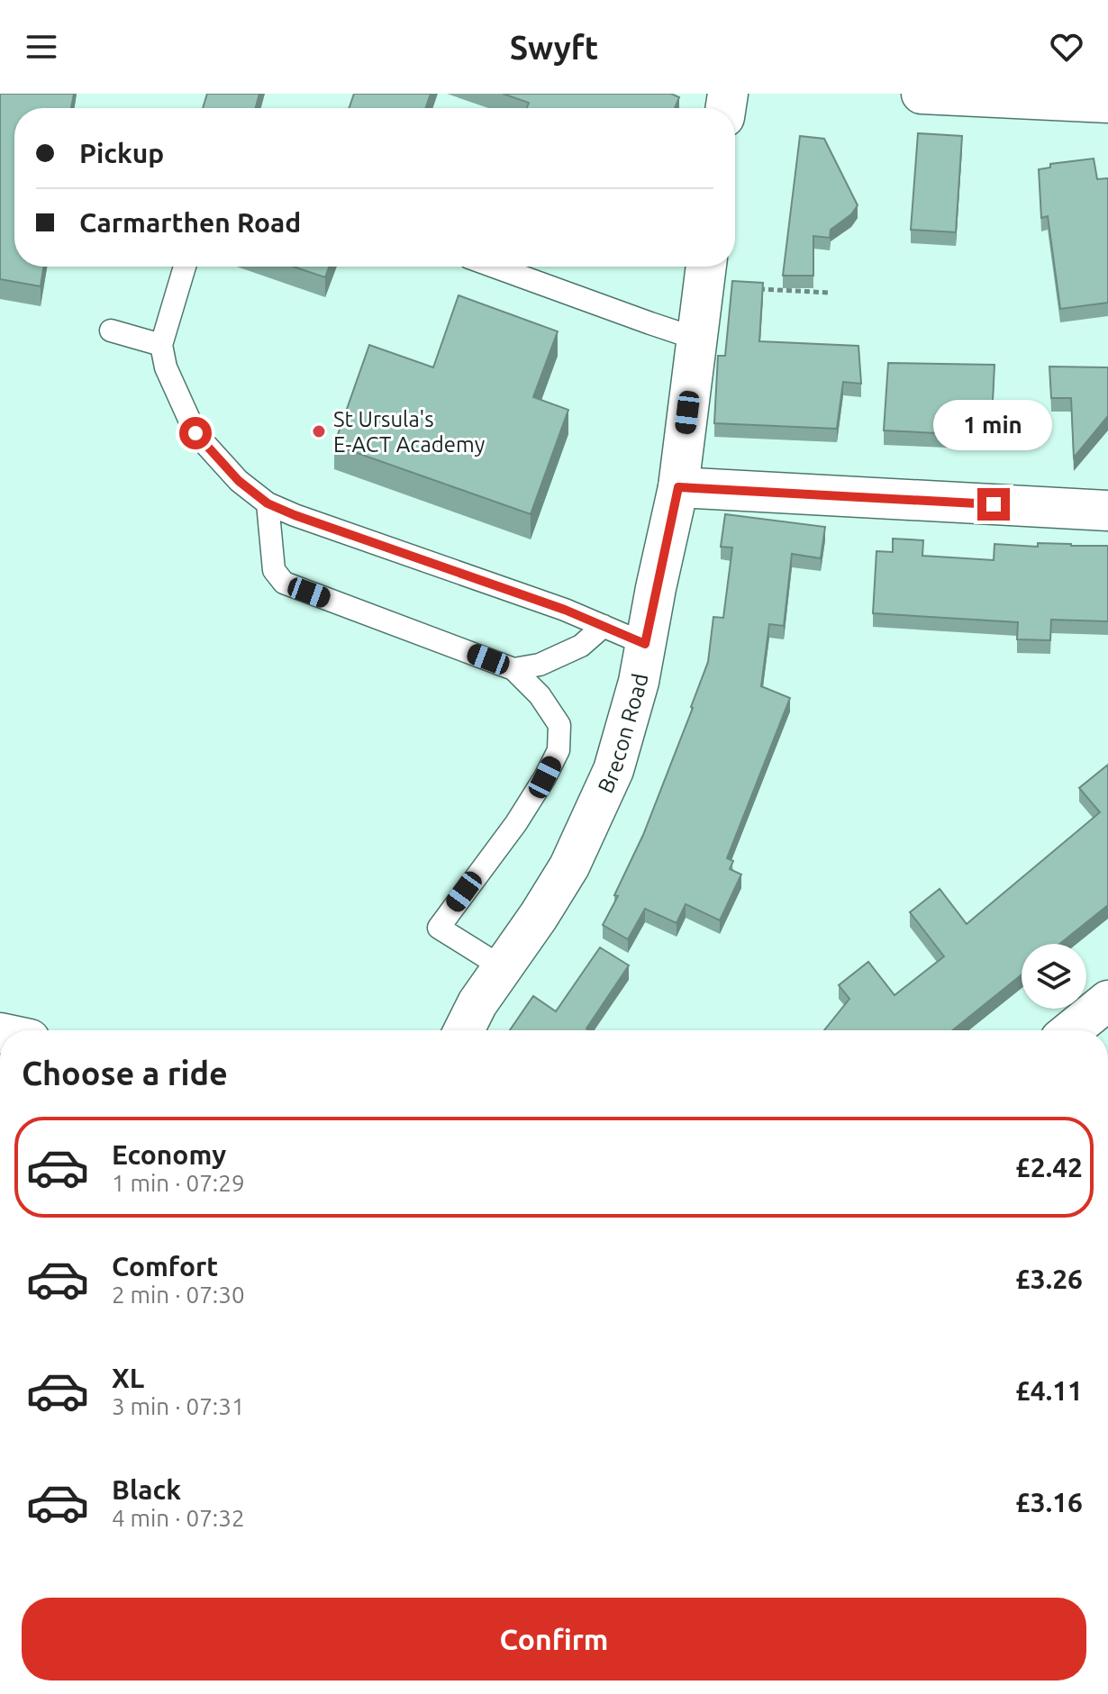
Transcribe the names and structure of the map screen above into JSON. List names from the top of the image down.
{
  "streets": {
    "street": ["Brecon Road"]
  },
  "places": ["St Ursula's E-ACT Academy"],
  "page": {
    "header": "Swyft",
    "banner": ["Pickup", "Carmarthen Road"],
    "bubble": "1 min",
    "heading": "Choose a ride",
    "list": [
      {
        "name": "Economy",
        "note": "1 min · 07:29",
        "value": "£2.42"
      },
      {
        "name": "Comfort",
        "note": "2 min · 07:30",
        "value": "£3.26"
      },
      {
        "name": "XL",
        "note": "3 min · 07:31",
        "value": "£4.11"
      },
      {
        "name": "Black",
        "note": "4 min · 07:32",
        "value": "£3.16"
      }
    ],
    "buttons": "Confirm"
  }
}
